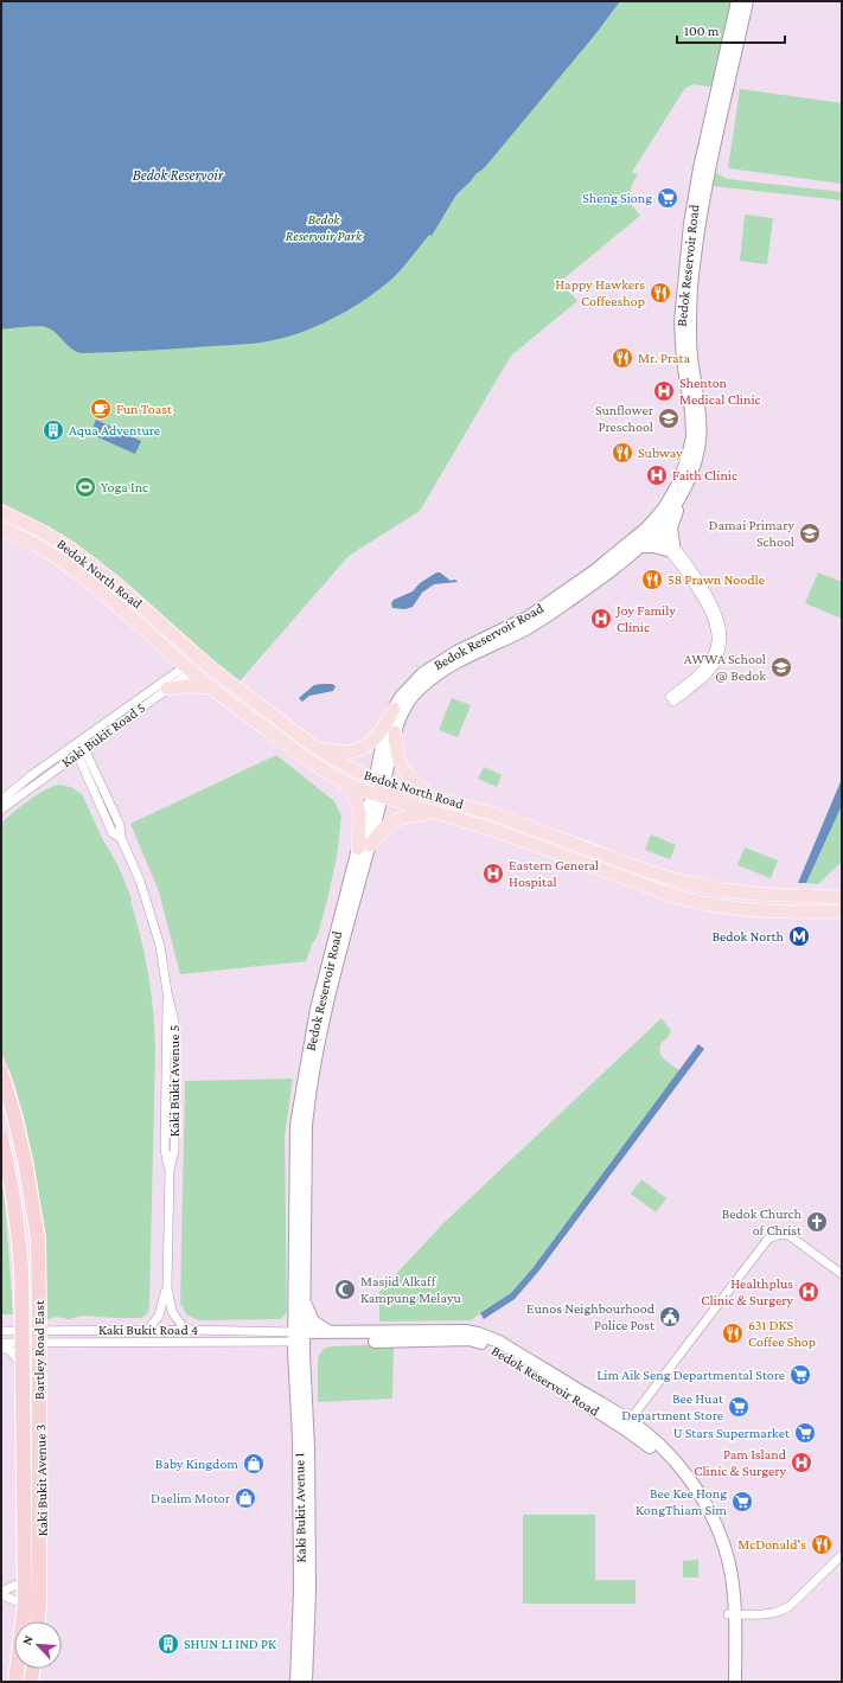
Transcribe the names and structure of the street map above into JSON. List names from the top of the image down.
{
  "streets": {
    "highway": ["Bartley Road East"],
    "main road": ["Bedok Reservoir Road", "Bedok North Road", "Kaki Bukit Avenue 1"],
    "street": [
      "Kaki Bukit Road 5",
      "Kaki Bukit Avenue 5",
      "Kaki Bukit Road 4",
      "Kaki Bukit Avenue 3"
    ]
  },
  "crossings": [
    ["Bedok Reservoir Road", "Bedok North Road"],
    ["Bedok Reservoir Road", "Kaki Bukit Road 4"],
    ["Bedok Reservoir Road", "Kaki Bukit Avenue 1"],
    ["Bedok North Road", "Kaki Bukit Road 5"],
    ["Kaki Bukit Road 5", "Kaki Bukit Avenue 5"],
    ["Kaki Bukit Road 4", "Kaki Bukit Avenue 3"],
    ["Kaki Bukit Road 4", "Kaki Bukit Avenue 1"]
  ],
  "water": ["Bedok Reservoir"],
  "parks": ["Bedok Reservoir Park"],
  "places": {
    "supermarket": [
      "Sheng Siong",
      "Lim Aik Seng Departmental Store",
      "Bee Huat Department Store",
      "U Stars Supermarket",
      "Bee Kee Hong KongThiam Sim"
    ],
    "restaurant": [
      "Happy Hawkers Coffeeshop",
      "Mr. Prata",
      "Subway",
      "58 Prawn Noodle",
      "631 DKS Coffee Shop",
      "McDonald's"
    ],
    "hospital": [
      "Shenton Medical Clinic",
      "Faith Clinic",
      "Joy Family Clinic",
      "Eastern General Hospital",
      "Healthplus Clinic & Surgery",
      "Pam Island Clinic & Surgery"
    ],
    "cafe": ["Fun Toast"],
    "school or university": ["Sunflower Preschool", "Damai Primary School", "AWWA School @ Bedok"],
    "building": ["Aqua Adventure", "SHUN LI IND PK"],
    "sports": ["Yoga Inc"],
    "metro station": ["Bedok North"],
    "church": ["Bedok Church of Christ"],
    "mosque": ["Masjid Alkaff Kampung Melayu"],
    "public building": ["Eunos Neighbourhood Police Post"],
    "shop": ["Baby Kingdom", "Daelim Motor"]
  },
  "scale_bar": "100 m",
  "north": "top left"
}
